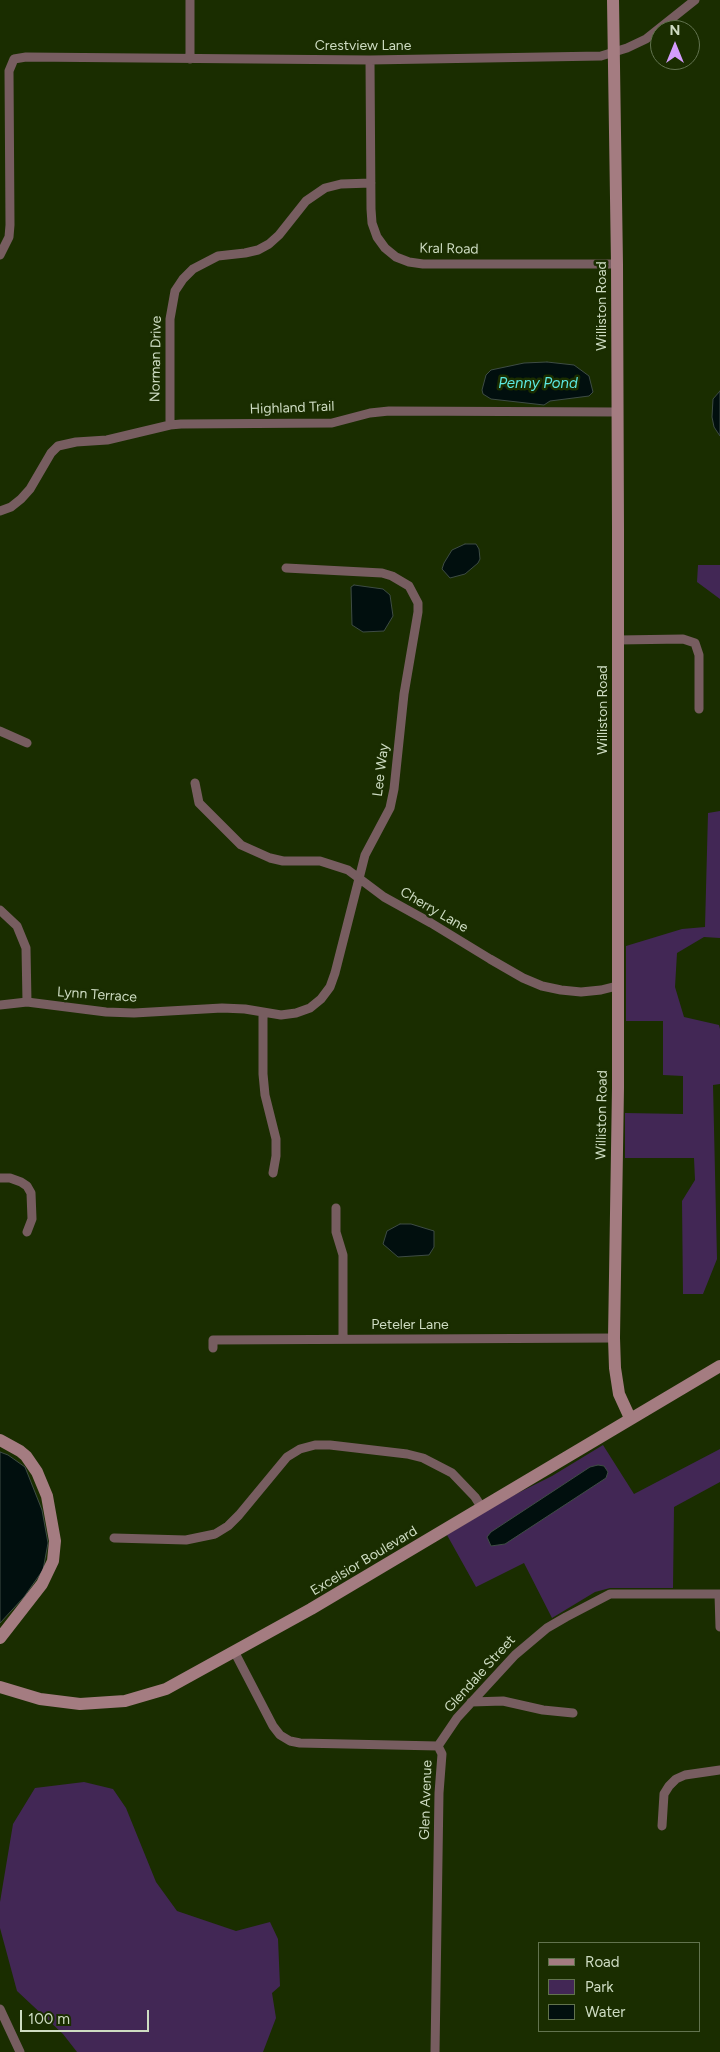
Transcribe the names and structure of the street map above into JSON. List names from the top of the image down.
{
  "streets": {
    "main road": ["Williston Road", "Excelsior Boulevard"],
    "street": [
      "Crestview Lane",
      "Kral Road",
      "Norman Drive",
      "Highland Trail",
      "Lee Way",
      "Cherry Lane",
      "Lynn Terrace",
      "Peteler Lane",
      "Glendale Street",
      "Glen Avenue"
    ]
  },
  "crossings": [
    ["Crestview Lane", "Kral Road"],
    ["Crestview Lane", "Williston Road"],
    ["Kral Road", "Williston Road"],
    ["Kral Road", "Norman Drive"],
    ["Williston Road", "Highland Trail"],
    ["Williston Road", "Cherry Lane"],
    ["Williston Road", "Peteler Lane"],
    ["Williston Road", "Excelsior Boulevard"],
    ["Norman Drive", "Highland Trail"],
    ["Lee Way", "Cherry Lane"],
    ["Lee Way", "Lynn Terrace"],
    ["Excelsior Boulevard", "Glen Avenue"],
    ["Glendale Street", "Glen Avenue"]
  ],
  "water": ["Penny Pond"],
  "legend": ["Road", "Park", "Water"],
  "scale_bar": "100 m",
  "north": "top"
}
